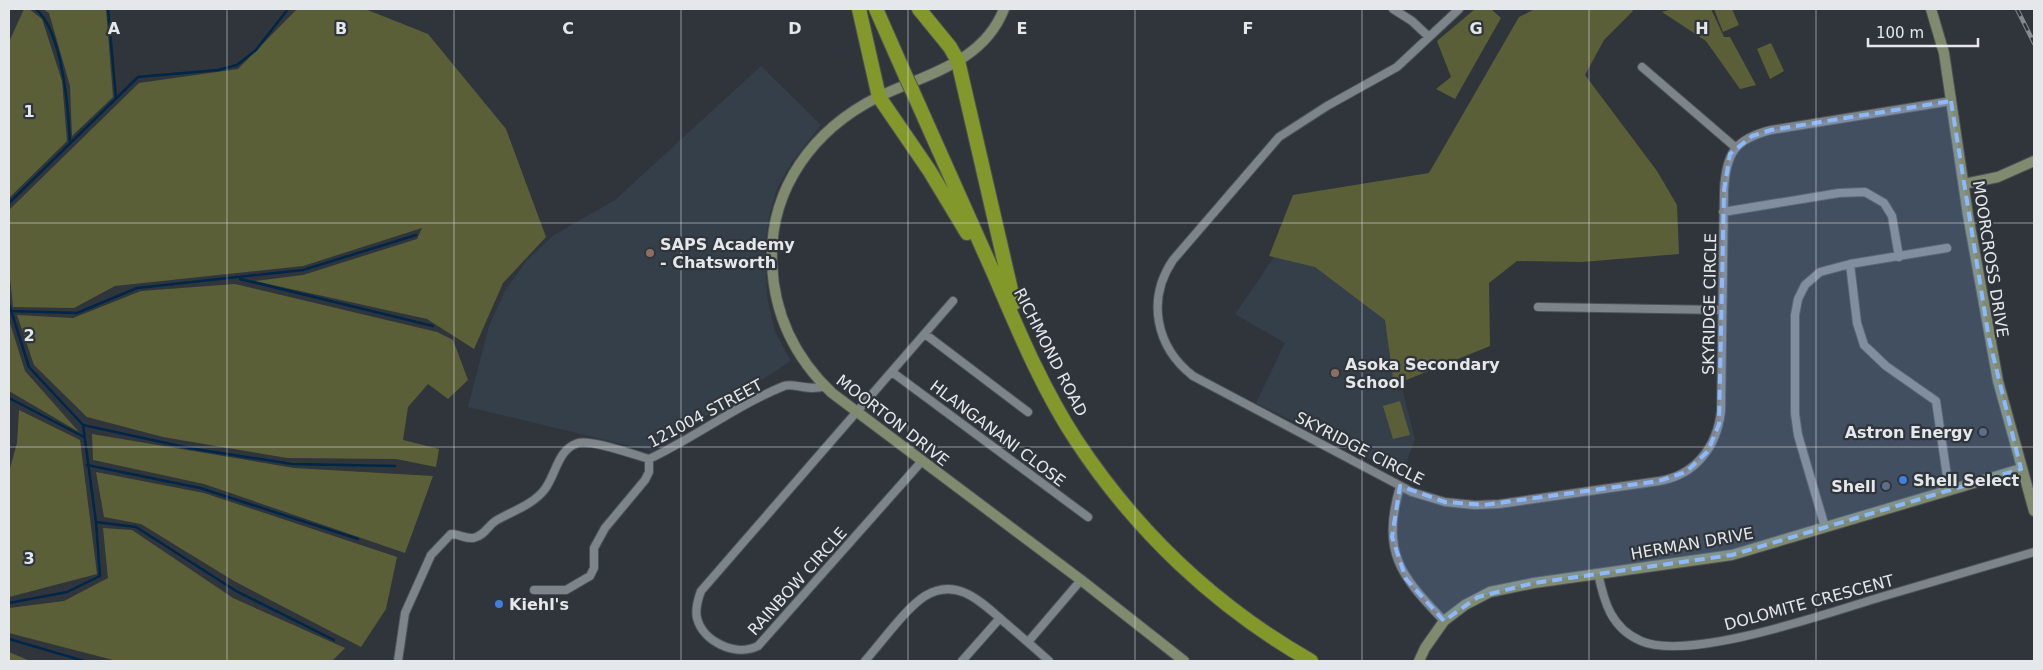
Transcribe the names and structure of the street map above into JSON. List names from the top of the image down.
{
  "streets": {
    "highway": ["RICHMOND ROAD"],
    "street": [
      "MOORCROSS DRIVE",
      "SKYRIDGE CIRCLE",
      "121004 STREET",
      "MOORTON DRIVE",
      "HLANGANANI CLOSE",
      "HERMAN DRIVE",
      "RAINBOW CIRCLE",
      "DOLOMITE CRESCENT"
    ]
  },
  "crossings": [
    ["MOORCROSS DRIVE", "HERMAN DRIVE"],
    ["121004 STREET", "MOORTON DRIVE"],
    ["MOORTON DRIVE", "RAINBOW CIRCLE"],
    ["HLANGANANI CLOSE", "RAINBOW CIRCLE"],
    ["HERMAN DRIVE", "DOLOMITE CRESCENT"]
  ],
  "places": [
    "SAPS Academy - Chatsworth",
    "Asoka Secondary School",
    "Astron Energy",
    "Shell Select",
    "Shell",
    "Kiehl's"
  ],
  "scale_bar": "100 m",
  "grid": {
    "columns": [
      "A",
      "B",
      "C",
      "D",
      "E",
      "F",
      "G",
      "H"
    ],
    "rows": ["1", "2", "3"]
  }
}
